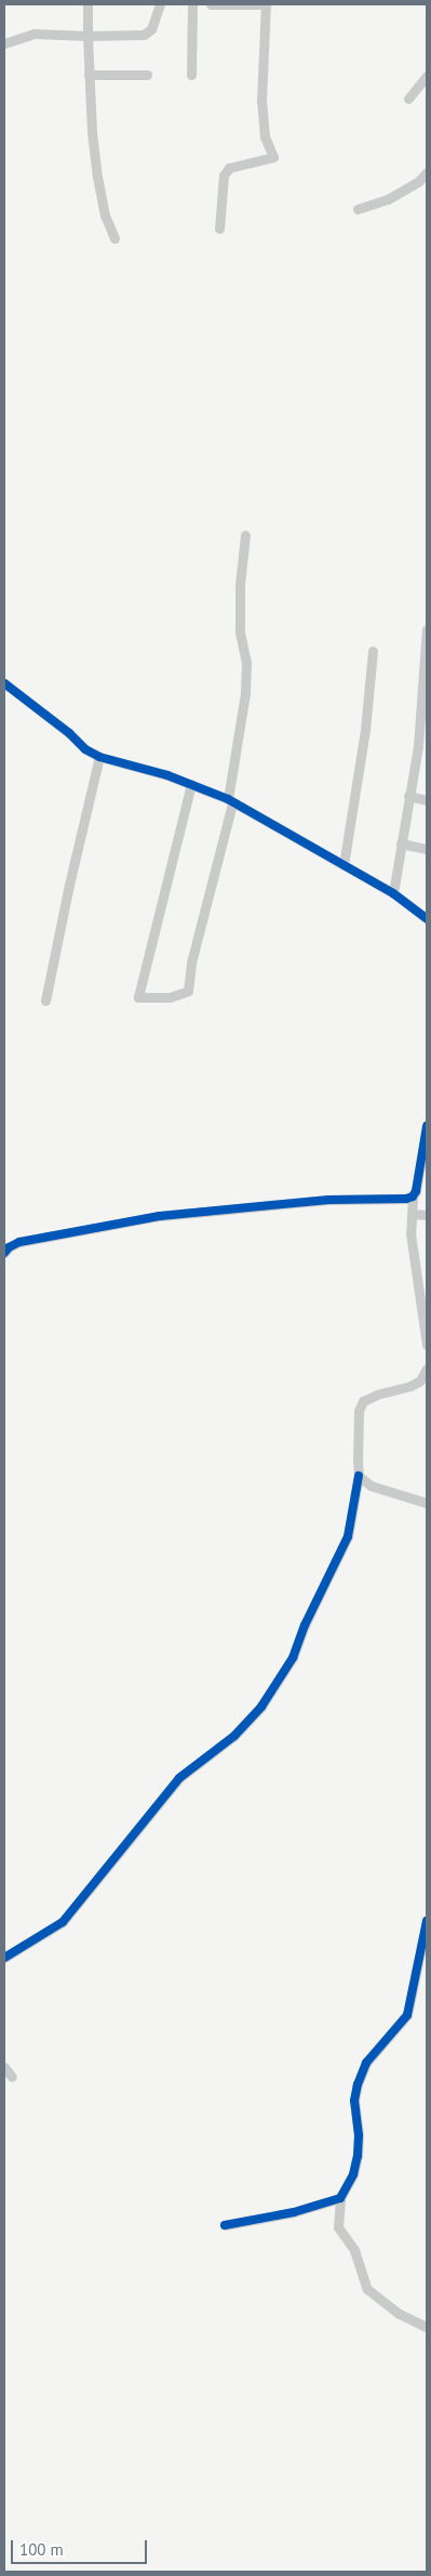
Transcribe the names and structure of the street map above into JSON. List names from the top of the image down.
{
  "scale_bar": "100 m"
}
